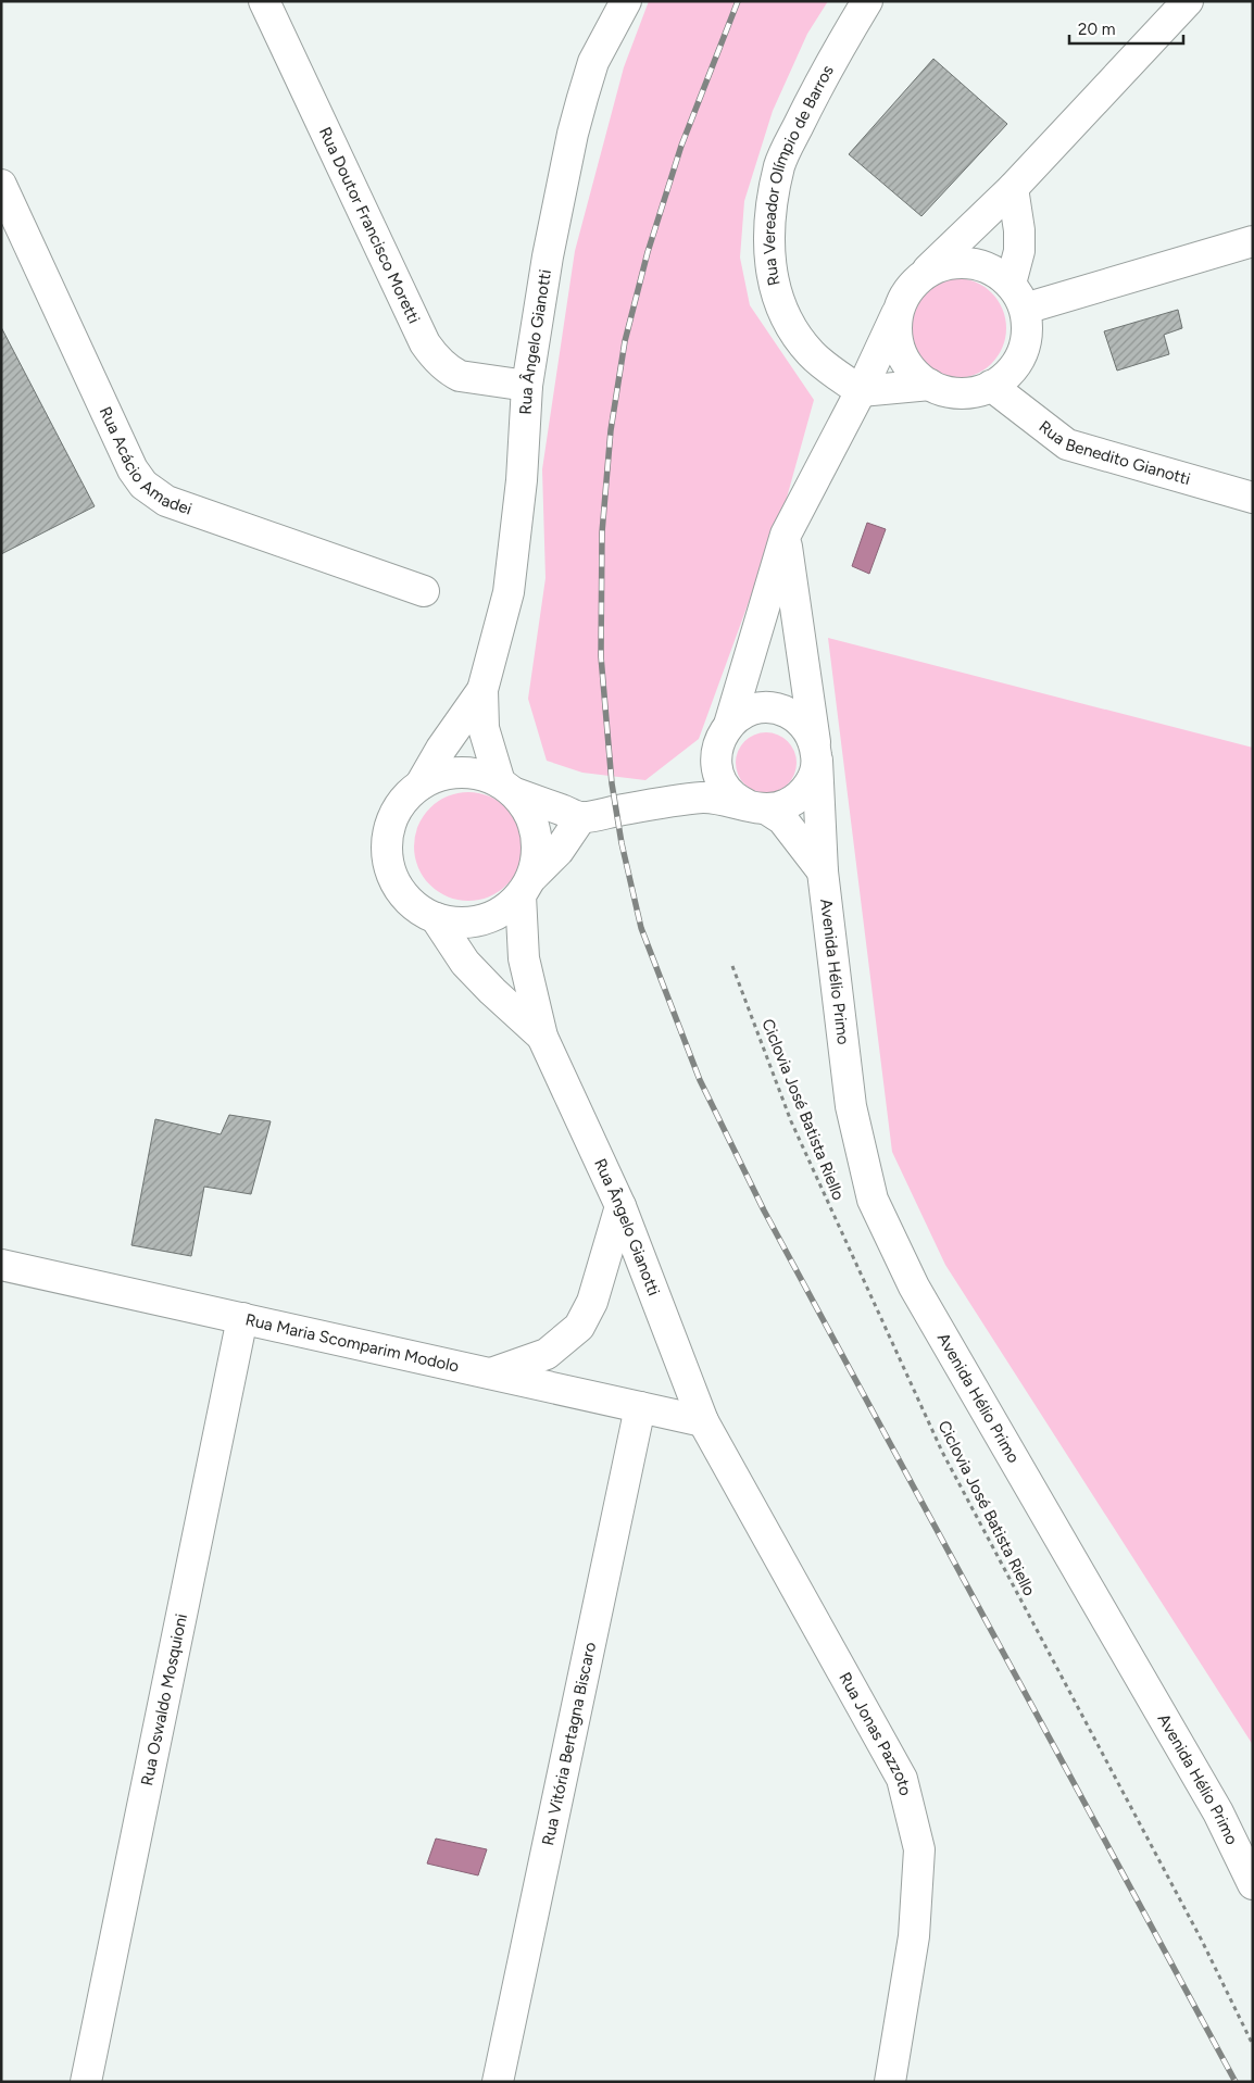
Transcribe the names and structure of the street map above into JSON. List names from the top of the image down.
{
  "streets": {
    "street": [
      "Rua Vereador Olímpio de Barros",
      "Rua Doutor Francisco Moretti",
      "Rua Ângelo Gianotti",
      "Rua Benedito Gianotti",
      "Rua Acácio Amadei",
      "Avenida Hélio Primo",
      "Rua Maria Scomparim Modolo",
      "Rua Oswaldo Mosquioni",
      "Rua Jonas Pazzoto",
      "Rua Vitória Bertagna Biscaro"
    ],
    "path": ["Ciclovia José Batista Riello"]
  },
  "crossings": [
    ["Rua Doutor Francisco Moretti", "Rua Ângelo Gianotti"],
    ["Rua Ângelo Gianotti", "Rua Maria Scomparim Modolo"],
    ["Rua Ângelo Gianotti", "Rua Jonas Pazzoto"],
    ["Rua Maria Scomparim Modolo", "Rua Oswaldo Mosquioni"],
    ["Rua Maria Scomparim Modolo", "Rua Jonas Pazzoto"],
    ["Rua Maria Scomparim Modolo", "Rua Vitória Bertagna Biscaro"]
  ],
  "scale_bar": "20 m"
}
